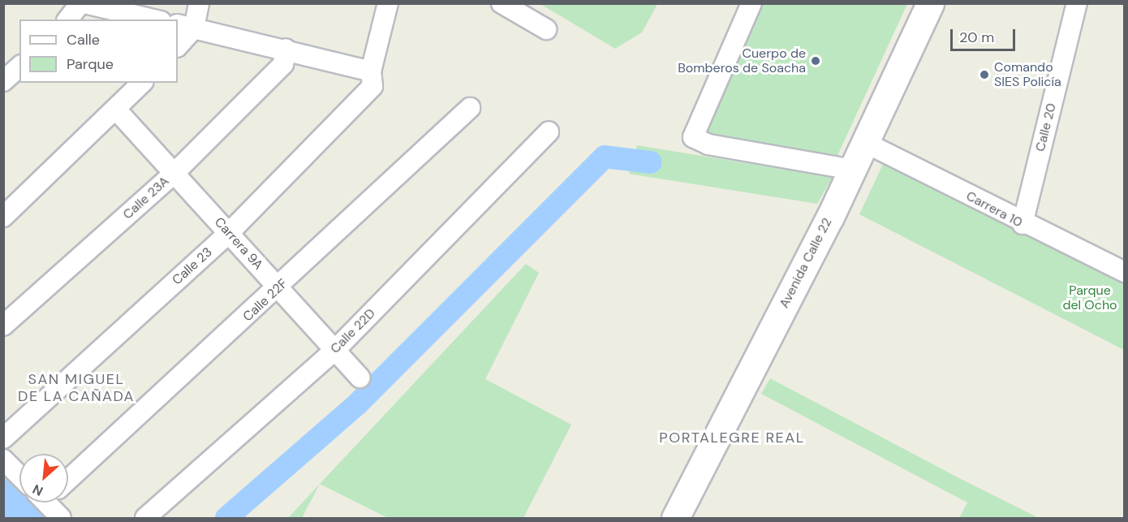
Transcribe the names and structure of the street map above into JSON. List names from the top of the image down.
{
  "streets": {
    "street": [
      "Calle 20",
      "Calle 23A",
      "Carrera 10",
      "Carrera 9A",
      "Avenida Calle 22",
      "Calle 23",
      "Calle 22F",
      "Calle 22D"
    ]
  },
  "crossings": [
    ["Calle 20", "Carrera 10"],
    ["Calle 23A", "Carrera 9A"],
    ["Carrera 10", "Avenida Calle 22"],
    ["Carrera 9A", "Calle 23"],
    ["Carrera 9A", "Calle 22F"],
    ["Carrera 9A", "Calle 22D"]
  ],
  "districts": ["SAN MIGUEL DE LA CAÑADA", "PORTALEGRE REAL"],
  "parks": ["Parque del Ocho"],
  "places": ["Cuerpo de Bomberos de Soacha", "Comando SIES Policía"],
  "legend": ["Calle", "Parque"],
  "scale_bar": "20 m",
  "north": "bottom left"
}
